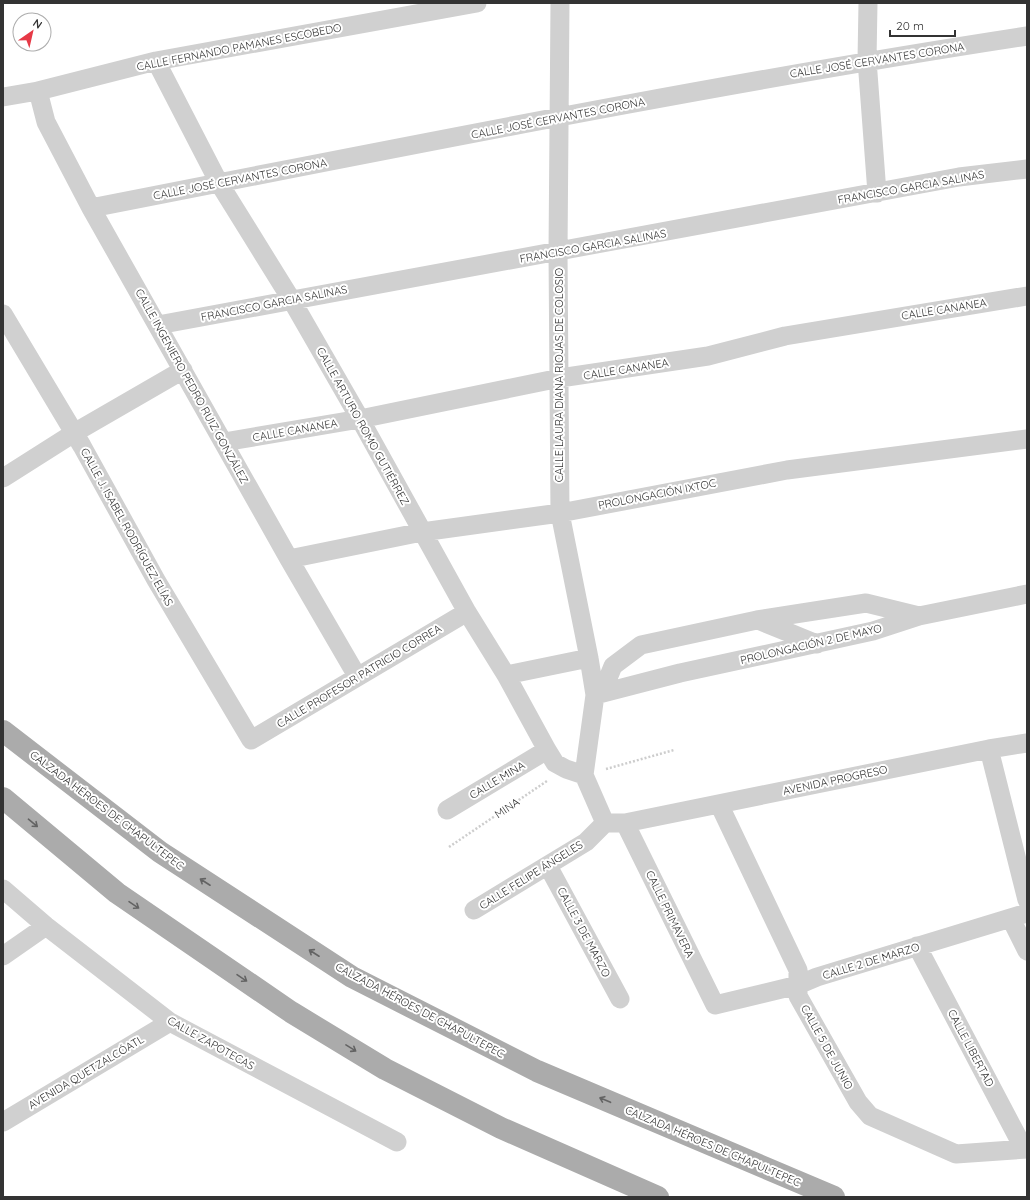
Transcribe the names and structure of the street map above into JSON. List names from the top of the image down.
{
  "streets": {
    "main road": ["CALZADA HÉROES DE CHAPULTEPEC"],
    "street": [
      "CALLE FERNANDO PAMANES ESCOBEDO",
      "CALLE JOSÉ CERVANTES CORONA",
      "FRANCISCO GARCIA SALINAS",
      "CALLE CANANEA",
      "CALLE LAURA DIANA RIOJAS DE COLOSIO",
      "CALLE INGENIERO PEDRO RUIZ GONZÁLEZ",
      "CALLE ARTURO ROMO GUTIÉRREZ",
      "PROLONGACIÓN IXTOC",
      "CALLE J. ISABEL RODRÍGUEZ ELÍAS",
      "PROLONGACIÓN 2 DE MAYO",
      "CALLE PROFESOR PATRICIO CORREA",
      "CALLE MINA",
      "AVENIDA PROGRESO",
      "CALLE FELIPE ÁNGELES",
      "CALLE PRIMAVERA",
      "CALLE 3 DE MARZO",
      "CALLE 2 DE MARZO",
      "CALLE ZAPOTECAS",
      "CALLE 5 DE JUNIO",
      "CALLE LIBERTAD",
      "AVENIDA QUETZALCÓATL"
    ],
    "path": ["MINA"]
  },
  "crossings": [
    ["CALLE FERNANDO PAMANES ESCOBEDO", "CALLE INGENIERO PEDRO RUIZ GONZÁLEZ"],
    ["CALLE FERNANDO PAMANES ESCOBEDO", "CALLE ARTURO ROMO GUTIÉRREZ"],
    ["CALLE JOSÉ CERVANTES CORONA", "CALLE LAURA DIANA RIOJAS DE COLOSIO"],
    ["CALLE JOSÉ CERVANTES CORONA", "CALLE INGENIERO PEDRO RUIZ GONZÁLEZ"],
    ["CALLE JOSÉ CERVANTES CORONA", "CALLE ARTURO ROMO GUTIÉRREZ"],
    ["FRANCISCO GARCIA SALINAS", "CALLE LAURA DIANA RIOJAS DE COLOSIO"],
    ["FRANCISCO GARCIA SALINAS", "CALLE INGENIERO PEDRO RUIZ GONZÁLEZ"],
    ["FRANCISCO GARCIA SALINAS", "CALLE ARTURO ROMO GUTIÉRREZ"],
    ["CALLE CANANEA", "CALLE LAURA DIANA RIOJAS DE COLOSIO"],
    ["CALLE CANANEA", "CALLE INGENIERO PEDRO RUIZ GONZÁLEZ"],
    ["CALLE CANANEA", "CALLE ARTURO ROMO GUTIÉRREZ"],
    ["CALLE LAURA DIANA RIOJAS DE COLOSIO", "PROLONGACIÓN IXTOC"],
    ["CALLE LAURA DIANA RIOJAS DE COLOSIO", "PROLONGACIÓN 2 DE MAYO"],
    ["CALLE INGENIERO PEDRO RUIZ GONZÁLEZ", "PROLONGACIÓN IXTOC"],
    ["CALLE INGENIERO PEDRO RUIZ GONZÁLEZ", "CALLE PROFESOR PATRICIO CORREA"],
    ["CALLE ARTURO ROMO GUTIÉRREZ", "PROLONGACIÓN IXTOC"],
    ["CALLE ARTURO ROMO GUTIÉRREZ", "CALLE PROFESOR PATRICIO CORREA"],
    ["CALLE ARTURO ROMO GUTIÉRREZ", "CALLE MINA"],
    ["CALLE ARTURO ROMO GUTIÉRREZ", "MINA"],
    ["CALLE J. ISABEL RODRÍGUEZ ELÍAS", "CALLE PROFESOR PATRICIO CORREA"],
    ["AVENIDA PROGRESO", "CALLE FELIPE ÁNGELES"],
    ["AVENIDA PROGRESO", "CALLE PRIMAVERA"],
    ["AVENIDA PROGRESO", "CALLE 5 DE JUNIO"],
    ["CALLE FELIPE ÁNGELES", "CALLE 3 DE MARZO"],
    ["CALLE PRIMAVERA", "CALLE 2 DE MARZO"],
    ["CALLE 2 DE MARZO", "CALLE 5 DE JUNIO"],
    ["CALLE 2 DE MARZO", "CALLE LIBERTAD"],
    ["CALLE ZAPOTECAS", "AVENIDA QUETZALCÓATL"],
    ["CALLE 5 DE JUNIO", "CALLE LIBERTAD"]
  ],
  "scale_bar": "20 m",
  "north": "top right"
}
